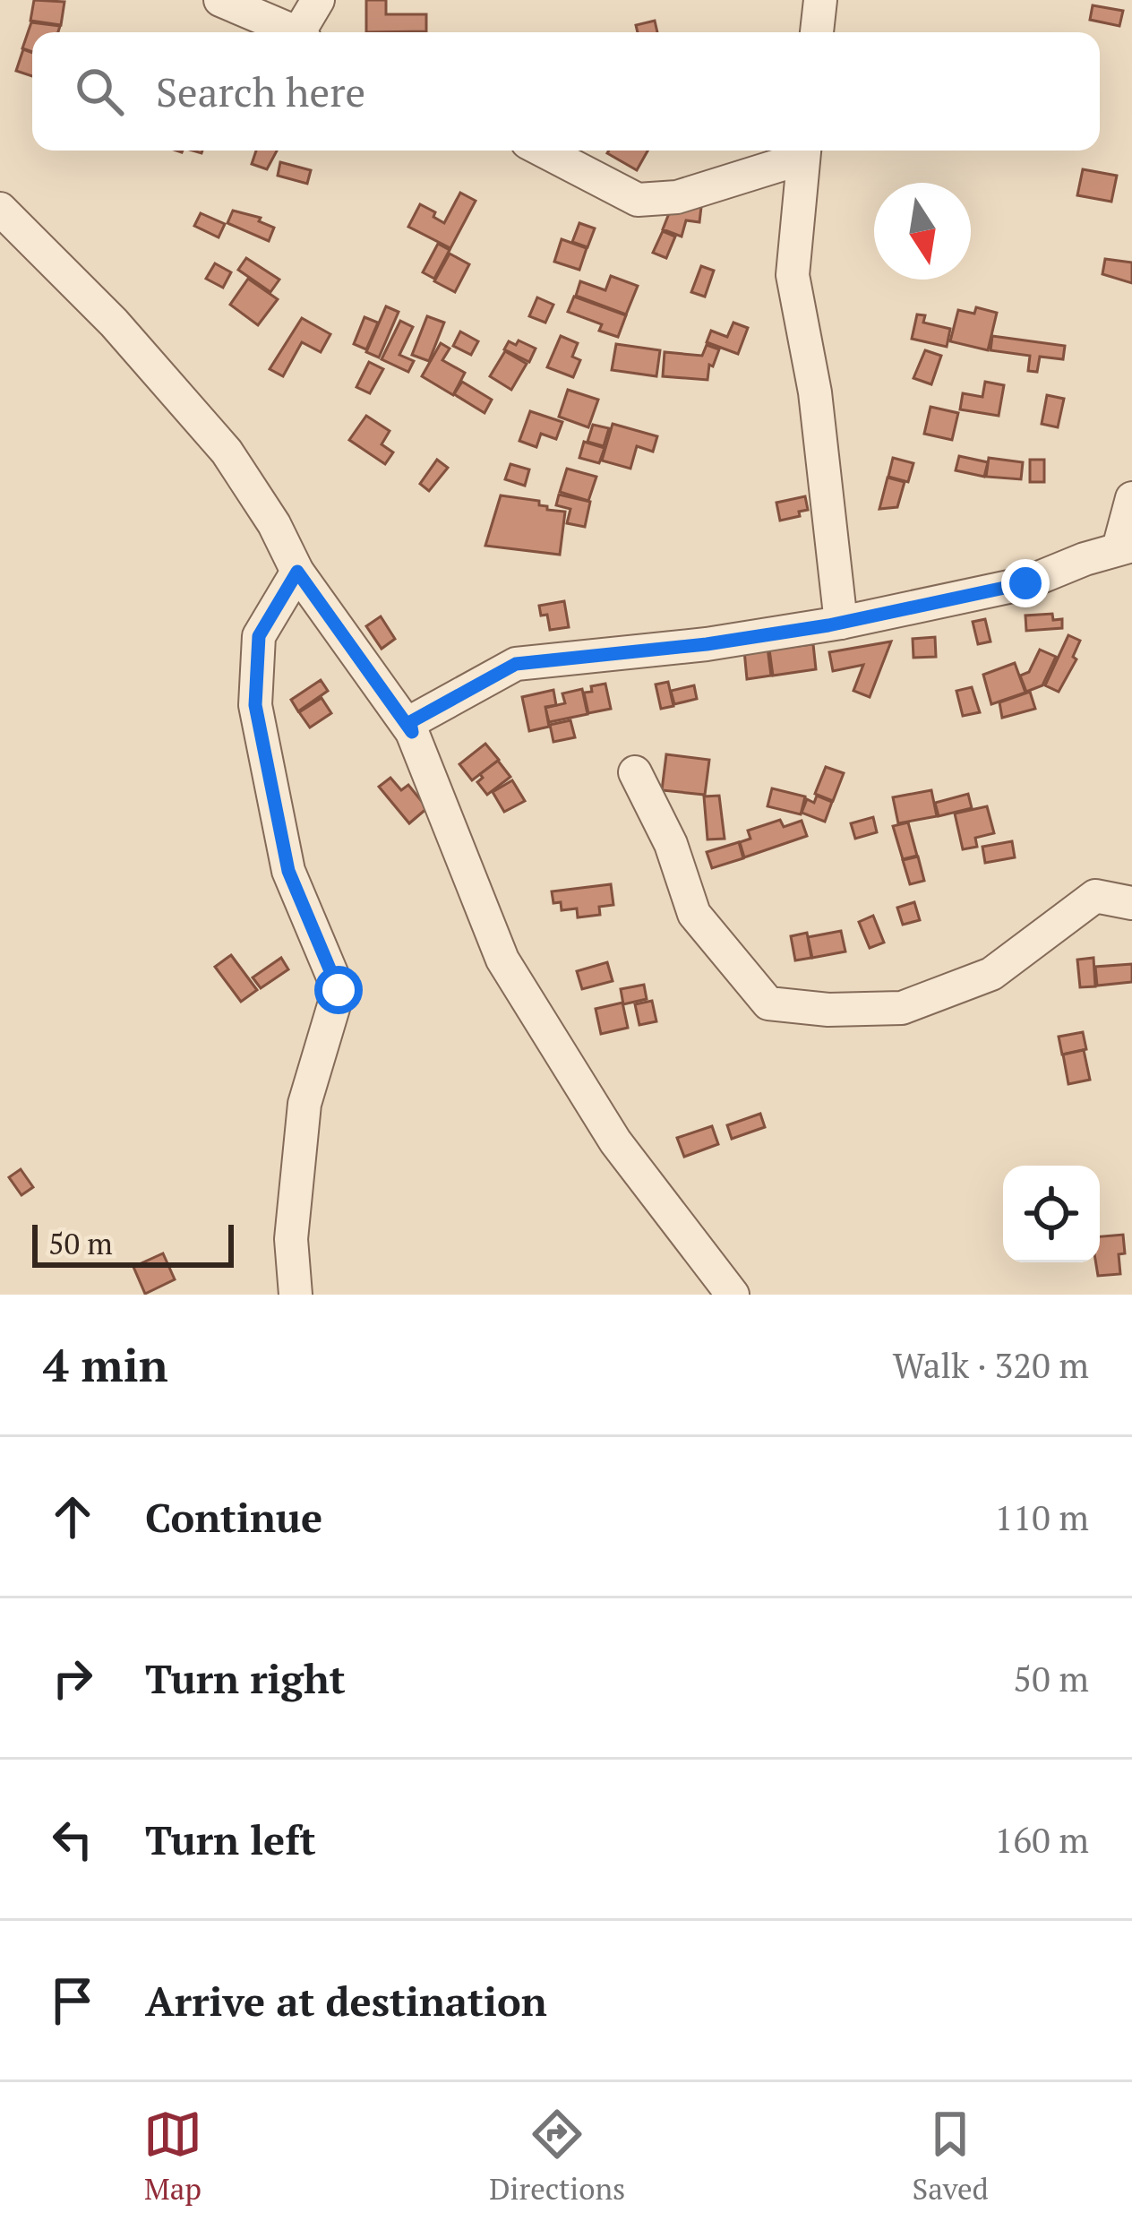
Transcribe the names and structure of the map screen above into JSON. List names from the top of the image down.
{
  "scale_bar": "50 m",
  "north": "bottom",
  "page": {
    "search": "Search here",
    "scale": "50 m",
    "heading": ["4 min", "Walk · 320 m"],
    "list": [
      ["Continue", "110 m"],
      ["Turn right", "50 m"],
      ["Turn left", "160 m"],
      "Arrive at destination"
    ],
    "nav": ["Map", "Directions", "Saved"]
  }
}
